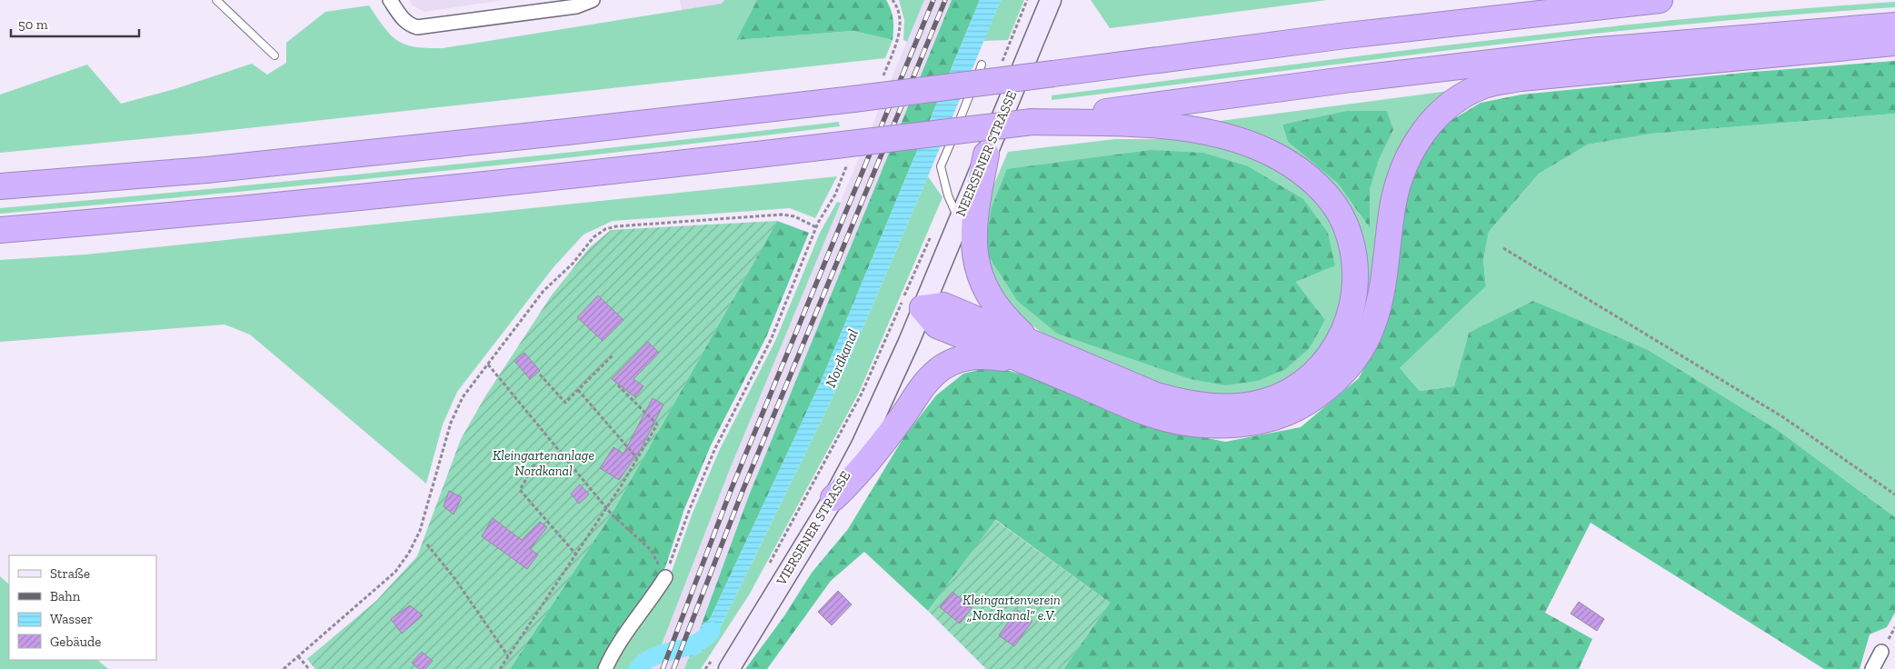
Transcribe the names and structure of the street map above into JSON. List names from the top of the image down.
{
  "streets": {
    "main road": ["NEERSENER STRASSE", "VIERSENER STRASSE"]
  },
  "crossings": [
    ["NEERSENER STRASSE", "VIERSENER STRASSE"]
  ],
  "water": ["Nordkanal"],
  "parks": ["Kleingartenanlage Nordkanal", "Kleingartenverein „Nordkanal“ e.V."],
  "legend": [
    "Straße",
    "Bahn",
    "Wasser",
    "Gebäude"
  ],
  "scale_bar": "50 m"
}
